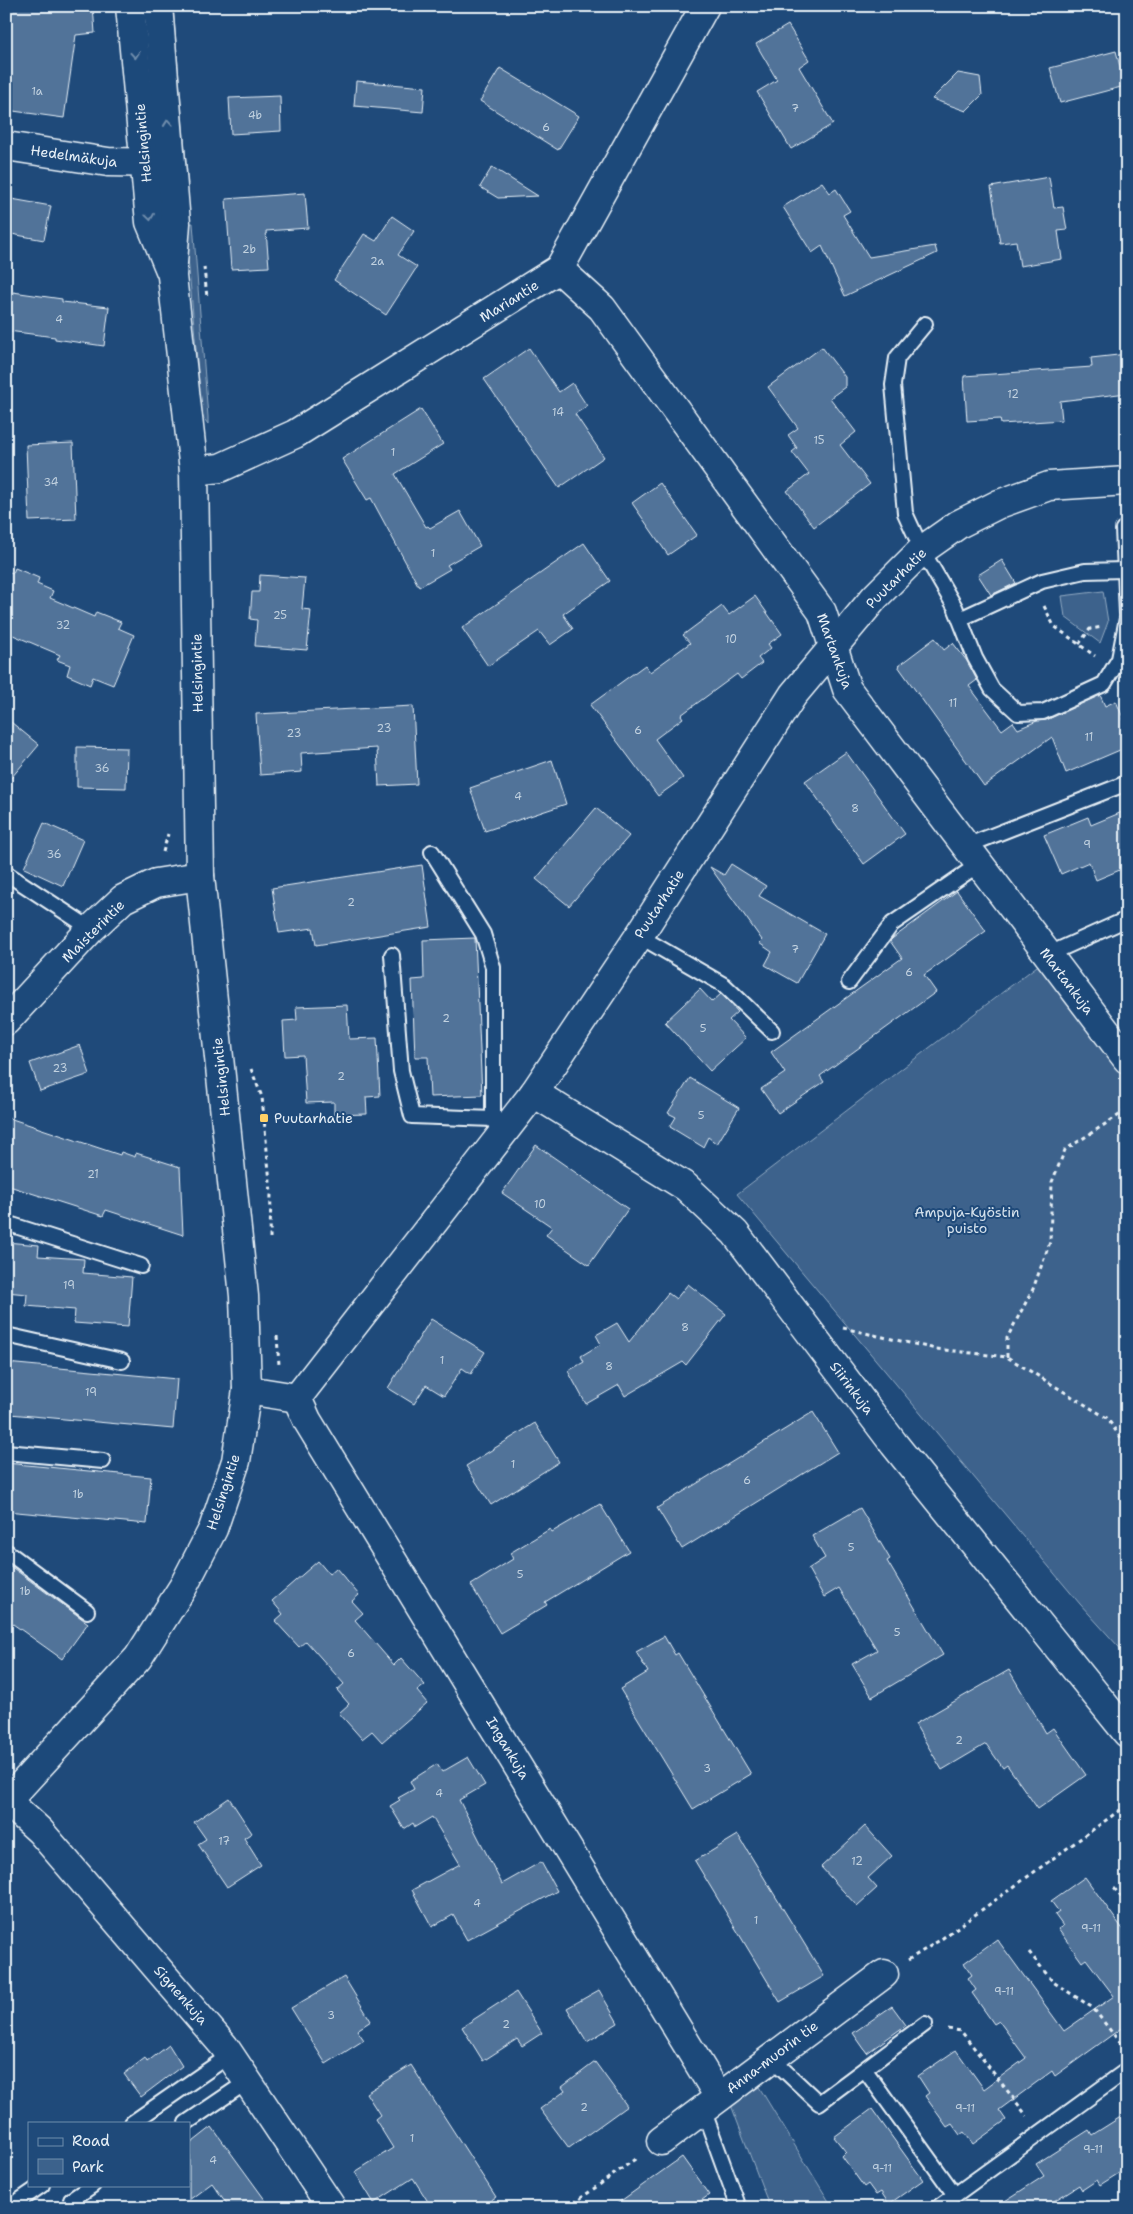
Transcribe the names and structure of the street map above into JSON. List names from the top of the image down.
{
  "streets": {
    "street": [
      "Helsingintie",
      "Hedelmäkuja",
      "Mariantie",
      "Puutarhatie",
      "Martankuja",
      "Maisterintie",
      "Siirinkuja",
      "Ingankuja",
      "Signenkuja",
      "Anna-muorin tie"
    ]
  },
  "crossings": [
    ["Helsingintie", "Hedelmäkuja"],
    ["Helsingintie", "Mariantie"],
    ["Helsingintie", "Maisterintie"],
    ["Helsingintie", "Signenkuja"],
    ["Mariantie", "Martankuja"],
    ["Puutarhatie", "Martankuja"],
    ["Puutarhatie", "Siirinkuja"],
    ["Puutarhatie", "Ingankuja"],
    ["Ingankuja", "Anna-muorin tie"]
  ],
  "parks": ["Ampuja-Kyöstin puisto"],
  "places": {
    "transit": ["Puutarhatie"]
  },
  "house_numbers": [
    "1a",
    "7",
    "4b",
    "6",
    "2b",
    "2a",
    "4",
    "12",
    "14",
    "15",
    "1",
    "34",
    "1",
    "25",
    "32",
    "10",
    "11",
    "23",
    "6",
    "23",
    "11",
    "36",
    "4",
    "8",
    "9",
    "36",
    "2",
    "7",
    "6",
    "2",
    "5",
    "23",
    "2",
    "5",
    "21",
    "10",
    "19",
    "8",
    "1",
    "8",
    "19",
    "1",
    "6",
    "1b",
    "5",
    "5",
    "1b",
    "5",
    "6",
    "2",
    "3",
    "4",
    "17",
    "12",
    "4",
    "1",
    "9-11",
    "9-11",
    "3",
    "2",
    "2",
    "9-11",
    "1",
    "9-11",
    "4",
    "9-11"
  ],
  "legend": ["Road", "Park"]
}
